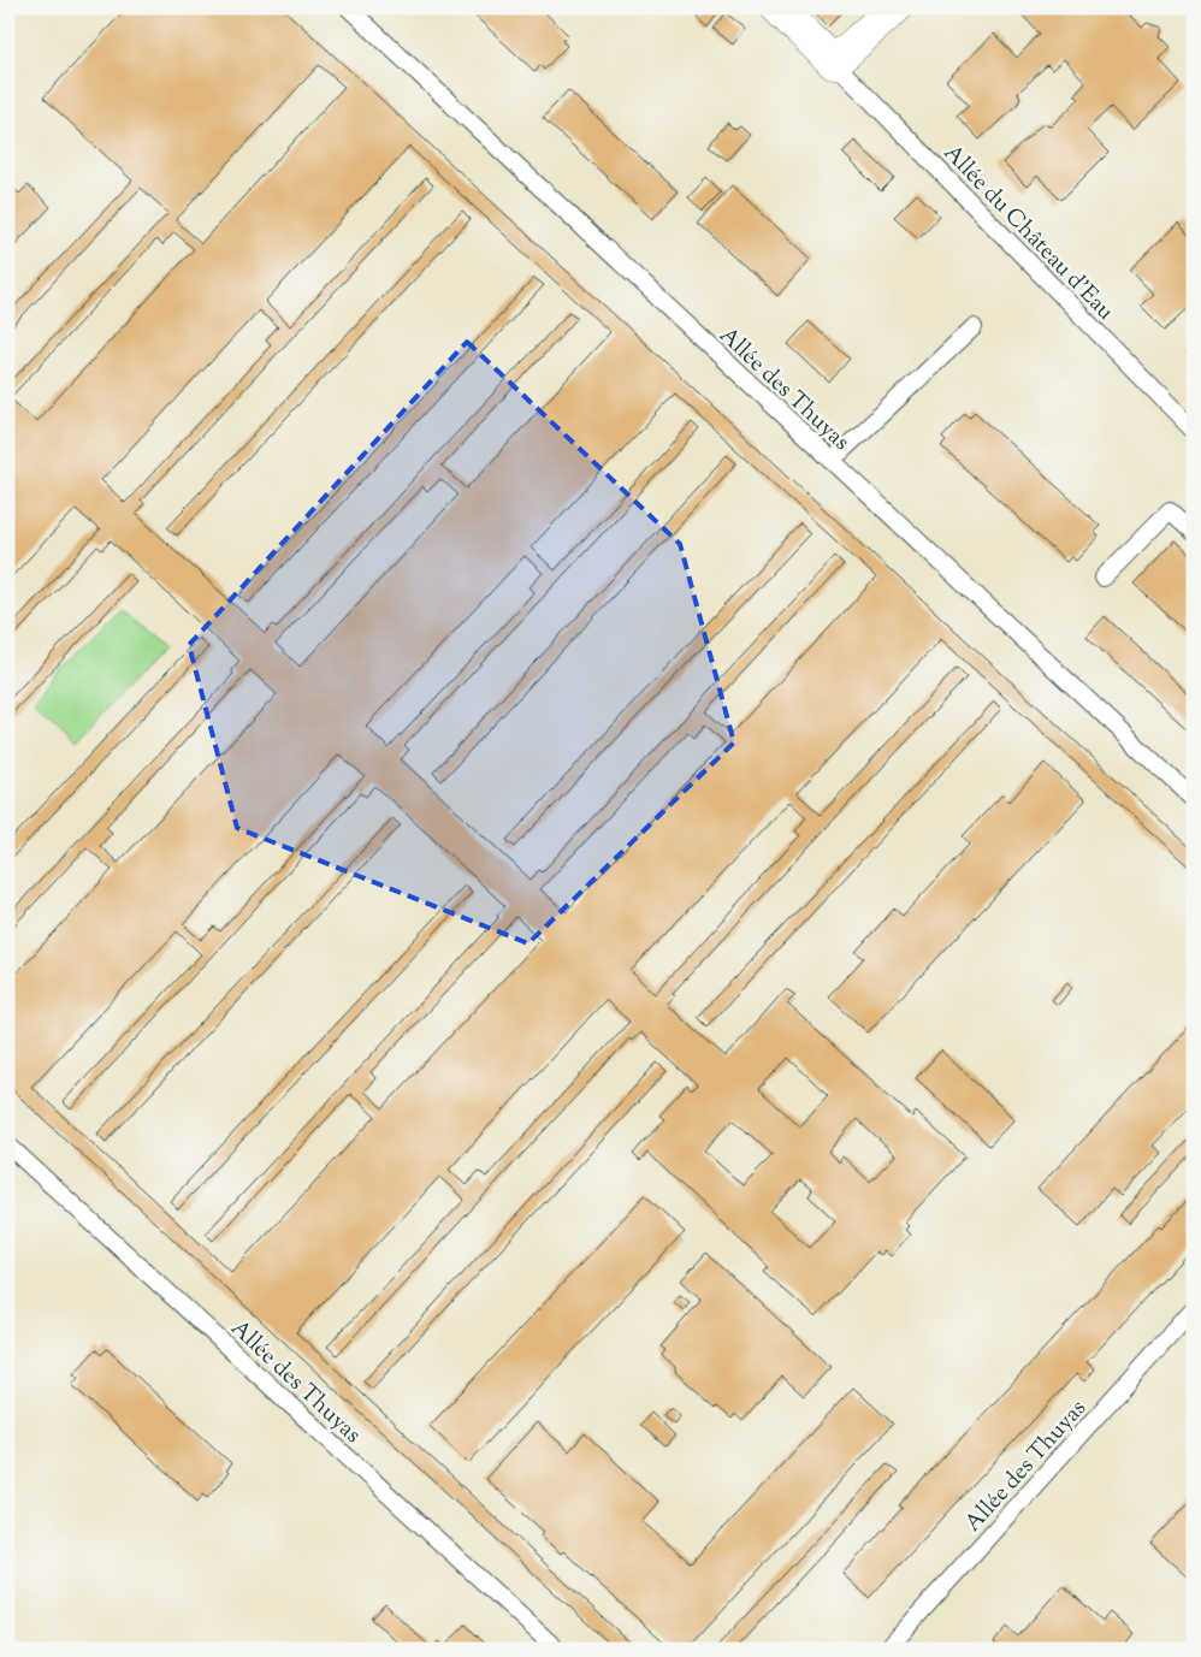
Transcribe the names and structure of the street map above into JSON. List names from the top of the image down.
{
  "streets": {
    "lane": ["Allée du Château d'Eau", "Allée des Thuyas"]
  }
}
